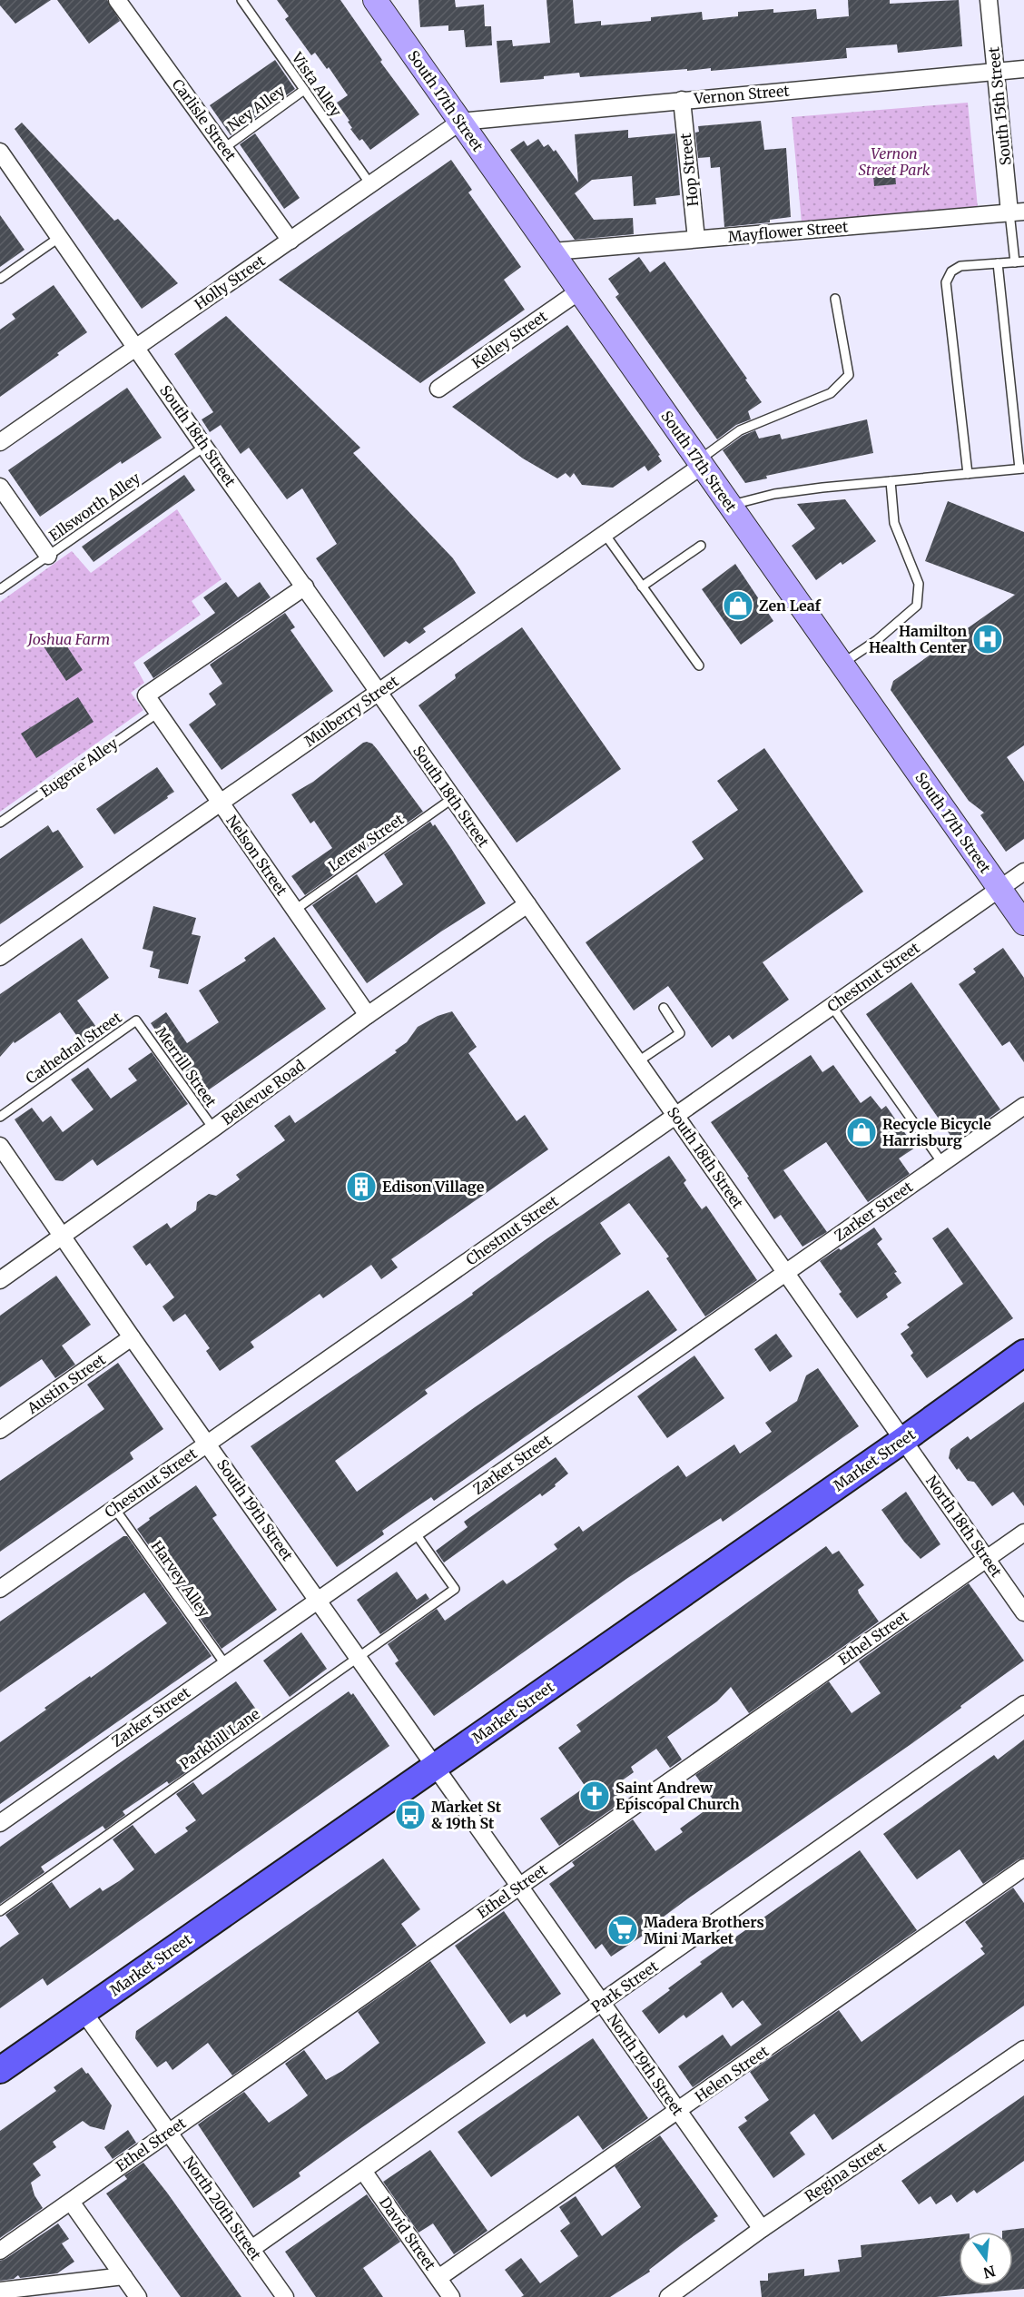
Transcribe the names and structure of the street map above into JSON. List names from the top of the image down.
{
  "streets": {
    "main road": ["South 17th Street", "Market Street"],
    "street": [
      "Vernon Street",
      "South 15th Street",
      "Carlisle Street",
      "Hop Street",
      "Mayflower Street",
      "Holly Street",
      "Kelley Street",
      "South 18th Street",
      "Mulberry Street",
      "Nelson Street",
      "Chestnut Street",
      "Bellevue Road",
      "Zarker Street",
      "Austin Street",
      "South 19th Street",
      "North 18th Street",
      "Ethel Street",
      "Park Street",
      "North 19th Street",
      "Helen Street",
      "Regina Street",
      "North 20th Street",
      "David Street"
    ],
    "lane": [
      "Vista Alley",
      "Ney Alley",
      "Ellsworth Alley",
      "Eugene Alley",
      "Lerew Street",
      "Cathedral Street",
      "Merrill Street",
      "Harvey Alley",
      "Parkhill Lane"
    ]
  },
  "crossings": [
    ["Vista Alley", "Ney Alley"],
    ["Vista Alley", "Holly Street"],
    ["Vernon Street", "South 17th Street"],
    ["Vernon Street", "South 15th Street"],
    ["Vernon Street", "Hop Street"],
    ["Vernon Street", "Holly Street"],
    ["South 17th Street", "Mayflower Street"],
    ["South 17th Street", "Holly Street"],
    ["South 17th Street", "Kelley Street"],
    ["South 17th Street", "Mulberry Street"],
    ["South 17th Street", "Chestnut Street"],
    ["South 15th Street", "Mayflower Street"],
    ["Ney Alley", "Carlisle Street"],
    ["Carlisle Street", "Holly Street"],
    ["Hop Street", "Mayflower Street"],
    ["Holly Street", "South 18th Street"],
    ["South 18th Street", "Ellsworth Alley"],
    ["South 18th Street", "Mulberry Street"],
    ["South 18th Street", "Lerew Street"],
    ["South 18th Street", "Nelson Street"],
    ["South 18th Street", "Chestnut Street"],
    ["South 18th Street", "Bellevue Road"],
    ["South 18th Street", "Zarker Street"],
    ["South 18th Street", "Market Street"],
    ["South 18th Street", "North 18th Street"],
    ["Mulberry Street", "Nelson Street"],
    ["Eugene Alley", "Nelson Street"],
    ["Lerew Street", "Nelson Street"],
    ["Nelson Street", "Bellevue Road"],
    ["Chestnut Street", "South 19th Street"],
    ["Chestnut Street", "Harvey Alley"],
    ["Cathedral Street", "Merrill Street"],
    ["Merrill Street", "Bellevue Road"],
    ["Bellevue Road", "South 19th Street"],
    ["Zarker Street", "South 19th Street"],
    ["Zarker Street", "Harvey Alley"],
    ["Zarker Street", "Parkhill Lane"],
    ["Austin Street", "South 19th Street"],
    ["Market Street", "South 19th Street"],
    ["Market Street", "North 18th Street"],
    ["Market Street", "North 19th Street"],
    ["Market Street", "North 20th Street"],
    ["South 19th Street", "Parkhill Lane"],
    ["South 19th Street", "North 19th Street"],
    ["North 18th Street", "Ethel Street"],
    ["Ethel Street", "North 19th Street"],
    ["Ethel Street", "North 20th Street"],
    ["Park Street", "North 19th Street"],
    ["Park Street", "North 20th Street"],
    ["Park Street", "David Street"],
    ["North 19th Street", "Helen Street"],
    ["North 19th Street", "Regina Street"],
    ["Helen Street", "David Street"]
  ],
  "parks": ["Vernon Street Park", "Joshua Farm"],
  "places": {
    "shop": ["Zen Leaf", "Recycle Bicycle Harrisburg"],
    "hospital": ["Hamilton Health Center"],
    "building": ["Edison Village"],
    "church": ["Saint Andrew Episcopal Church"],
    "bus stop": ["Market St & 19th St"],
    "supermarket": ["Madera Brothers Mini Market"]
  },
  "north": "bottom"
}
